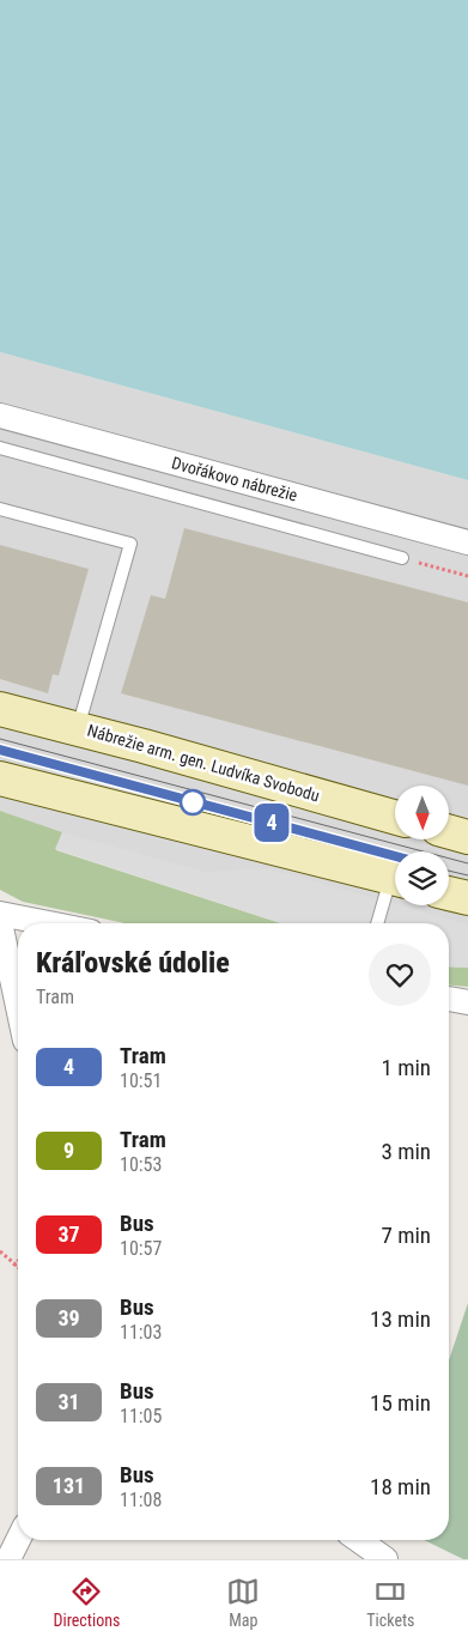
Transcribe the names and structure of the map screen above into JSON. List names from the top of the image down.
{
  "streets": {
    "main road": ["Nábrežie arm. gen. Ludvíka Svobodu"],
    "street": ["Dvořákovo nábrežie"]
  },
  "lines": ["tram line 4"],
  "north": "bottom",
  "page": {
    "on_map": "4",
    "heading": ["Kráľovské údolie", "Tram"],
    "list": [
      {
        "mark": "4",
        "name": "Tram",
        "note": "10:51",
        "value": "1 min"
      },
      {
        "mark": "9",
        "name": "Tram",
        "note": "10:53",
        "value": "3 min"
      },
      {
        "mark": "37",
        "name": "Bus",
        "note": "10:57",
        "value": "7 min"
      },
      {
        "mark": "39",
        "name": "Bus",
        "note": "11:03",
        "value": "13 min"
      },
      {
        "mark": "31",
        "name": "Bus",
        "note": "11:05",
        "value": "15 min"
      },
      {
        "mark": "131",
        "name": "Bus",
        "note": "11:08",
        "value": "18 min"
      }
    ],
    "tabs": ["Directions", "Map", "Tickets"]
  }
}
